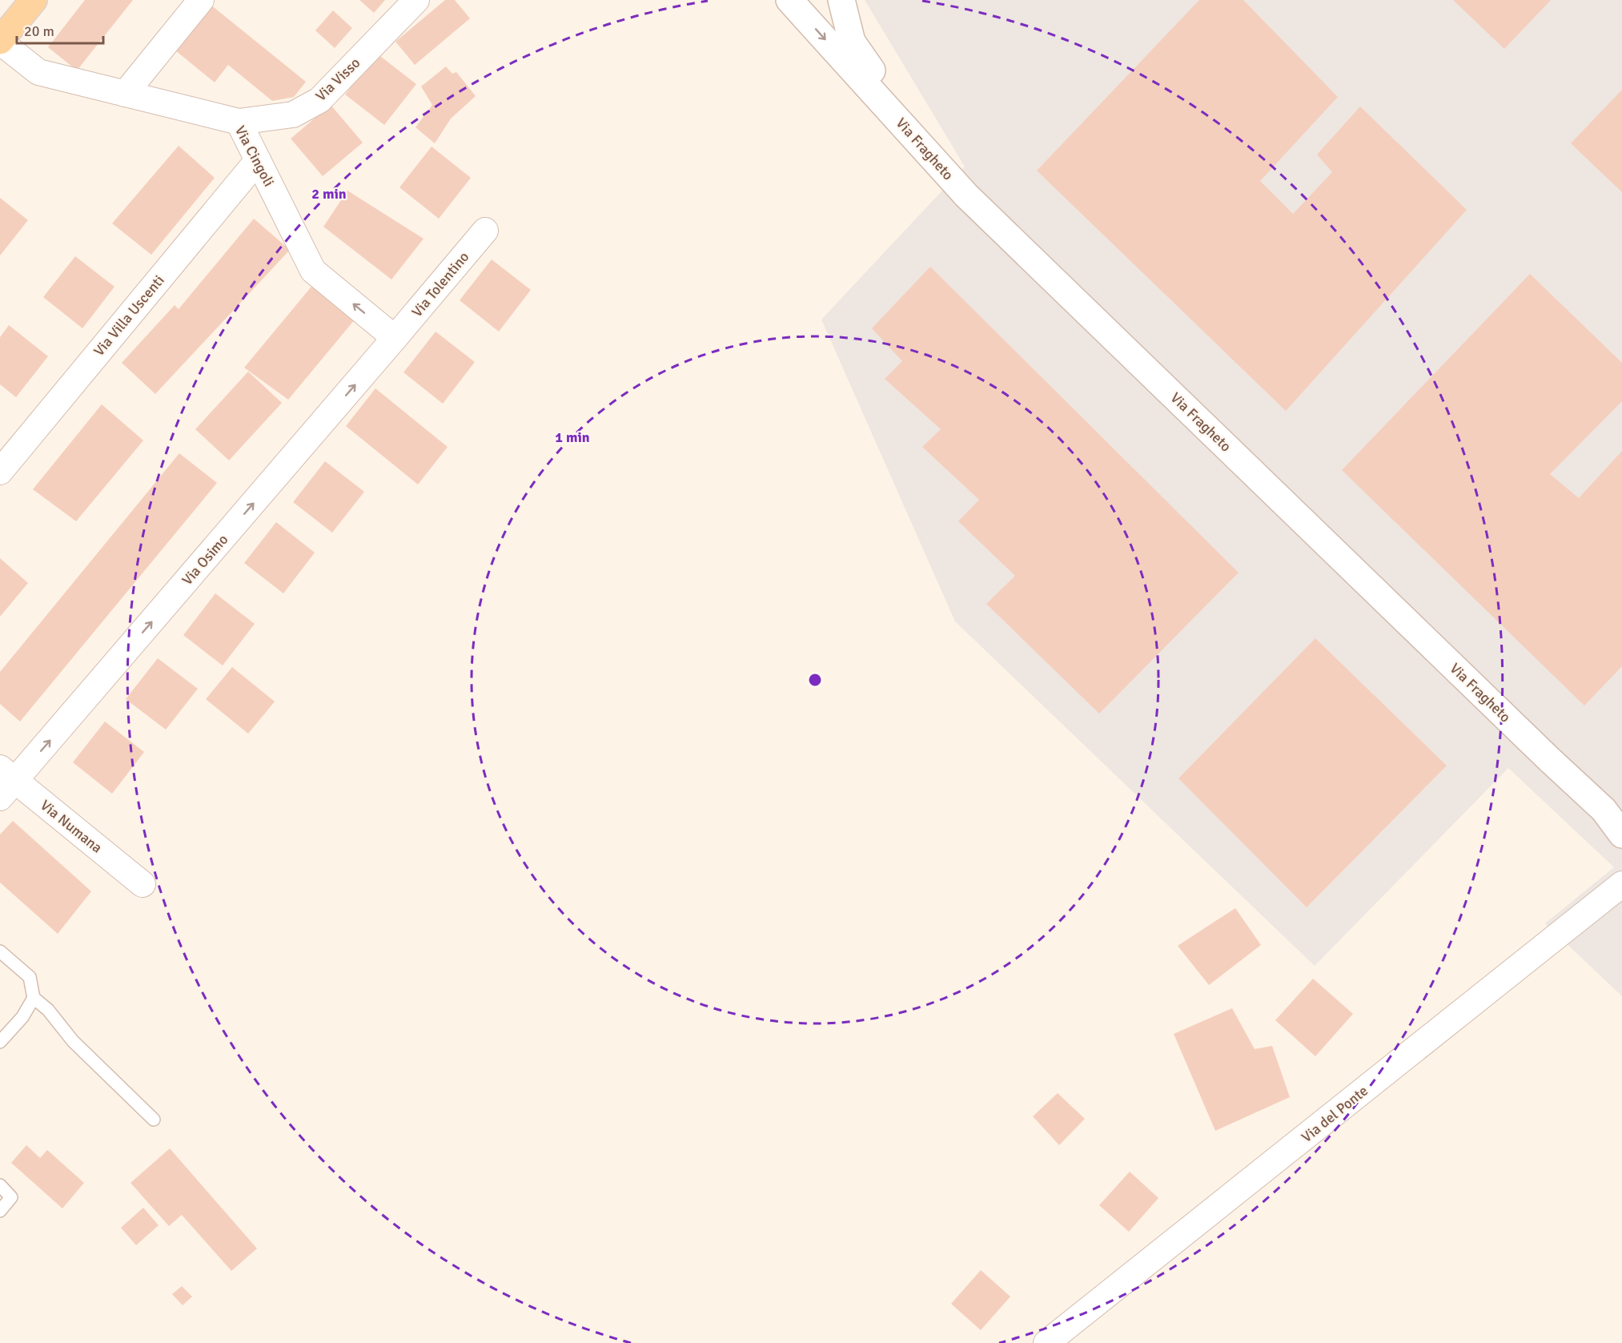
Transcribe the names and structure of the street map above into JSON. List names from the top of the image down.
{
  "streets": {
    "street": [
      "Via Visso",
      "Via Fragheto",
      "Via Cingoli",
      "Via Tolentino",
      "Via Villa Uscenti",
      "Via Osimo",
      "Via Numana",
      "Via del Ponte"
    ]
  },
  "crossings": [
    ["Via Visso", "Via Cingoli"],
    ["Via Cingoli", "Via Tolentino"],
    ["Via Cingoli", "Via Villa Uscenti"],
    ["Via Cingoli", "Via Osimo"],
    ["Via Tolentino", "Via Osimo"],
    ["Via Osimo", "Via Numana"]
  ],
  "one_way": ["Via Cingoli", "Via Osimo"],
  "scale_bar": "20 m",
  "rings": ["2 min", "1 min"]
}
